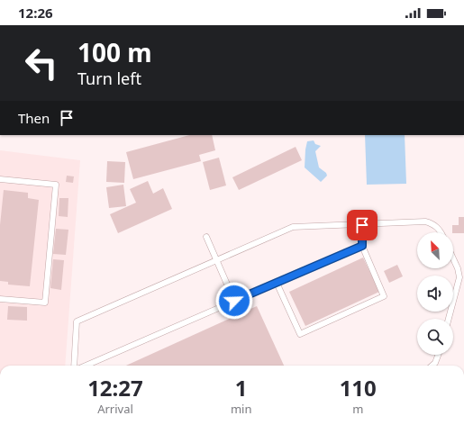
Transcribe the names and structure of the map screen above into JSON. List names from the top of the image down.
{
  "north": "top left",
  "page": {
    "status": "12:26",
    "turn": ["100 m", "Turn left"],
    "then": "Then",
    "eta": [
      "12:27",
      "Arrival",
      "1",
      "min",
      "110",
      "m"
    ]
  }
}
